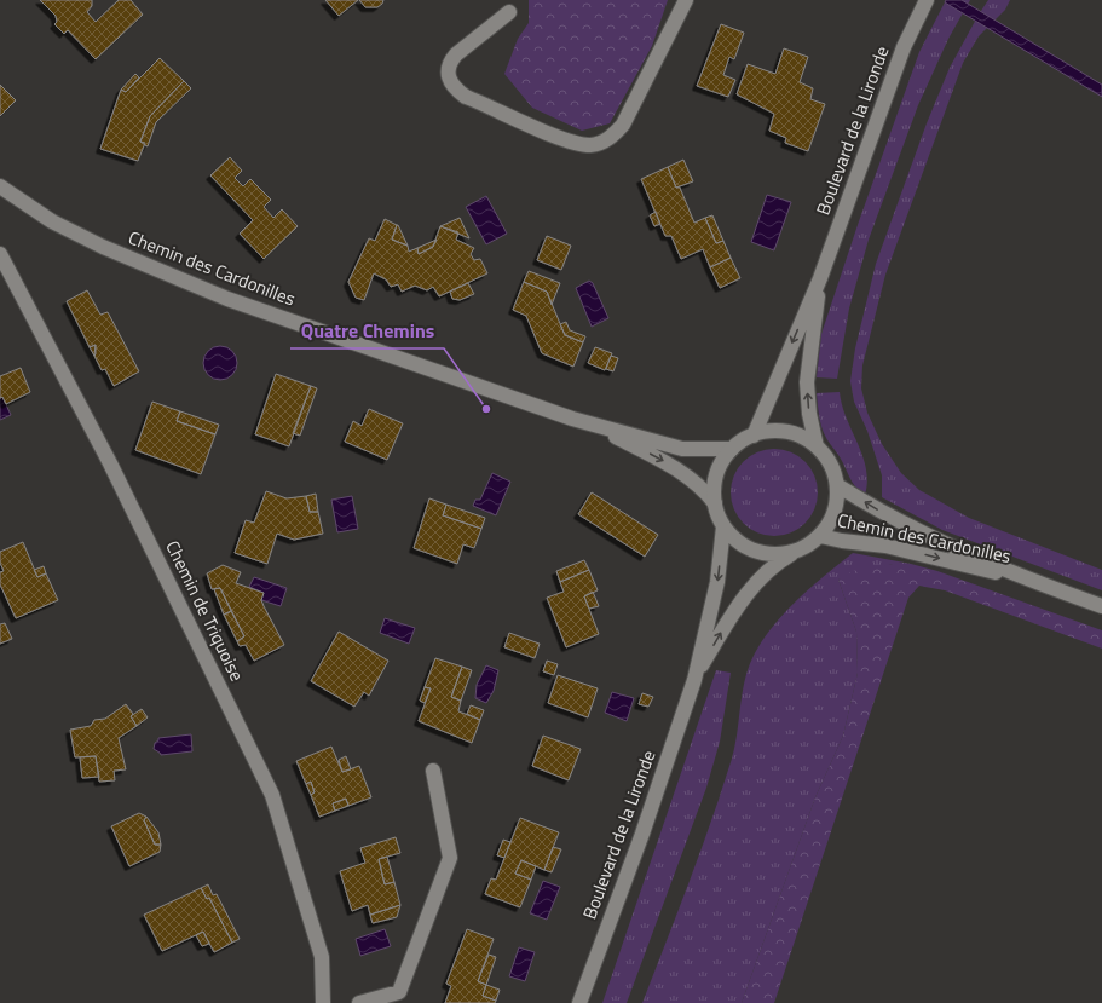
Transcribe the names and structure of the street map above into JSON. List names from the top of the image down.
{
  "streets": {
    "street": ["Boulevard de la Lironde", "Chemin des Cardonilles", "Chemin de Triquoise"]
  },
  "crossings": [
    ["Boulevard de la Lironde", "Chemin des Cardonilles"]
  ],
  "places": ["Quatre Chemins"]
}
